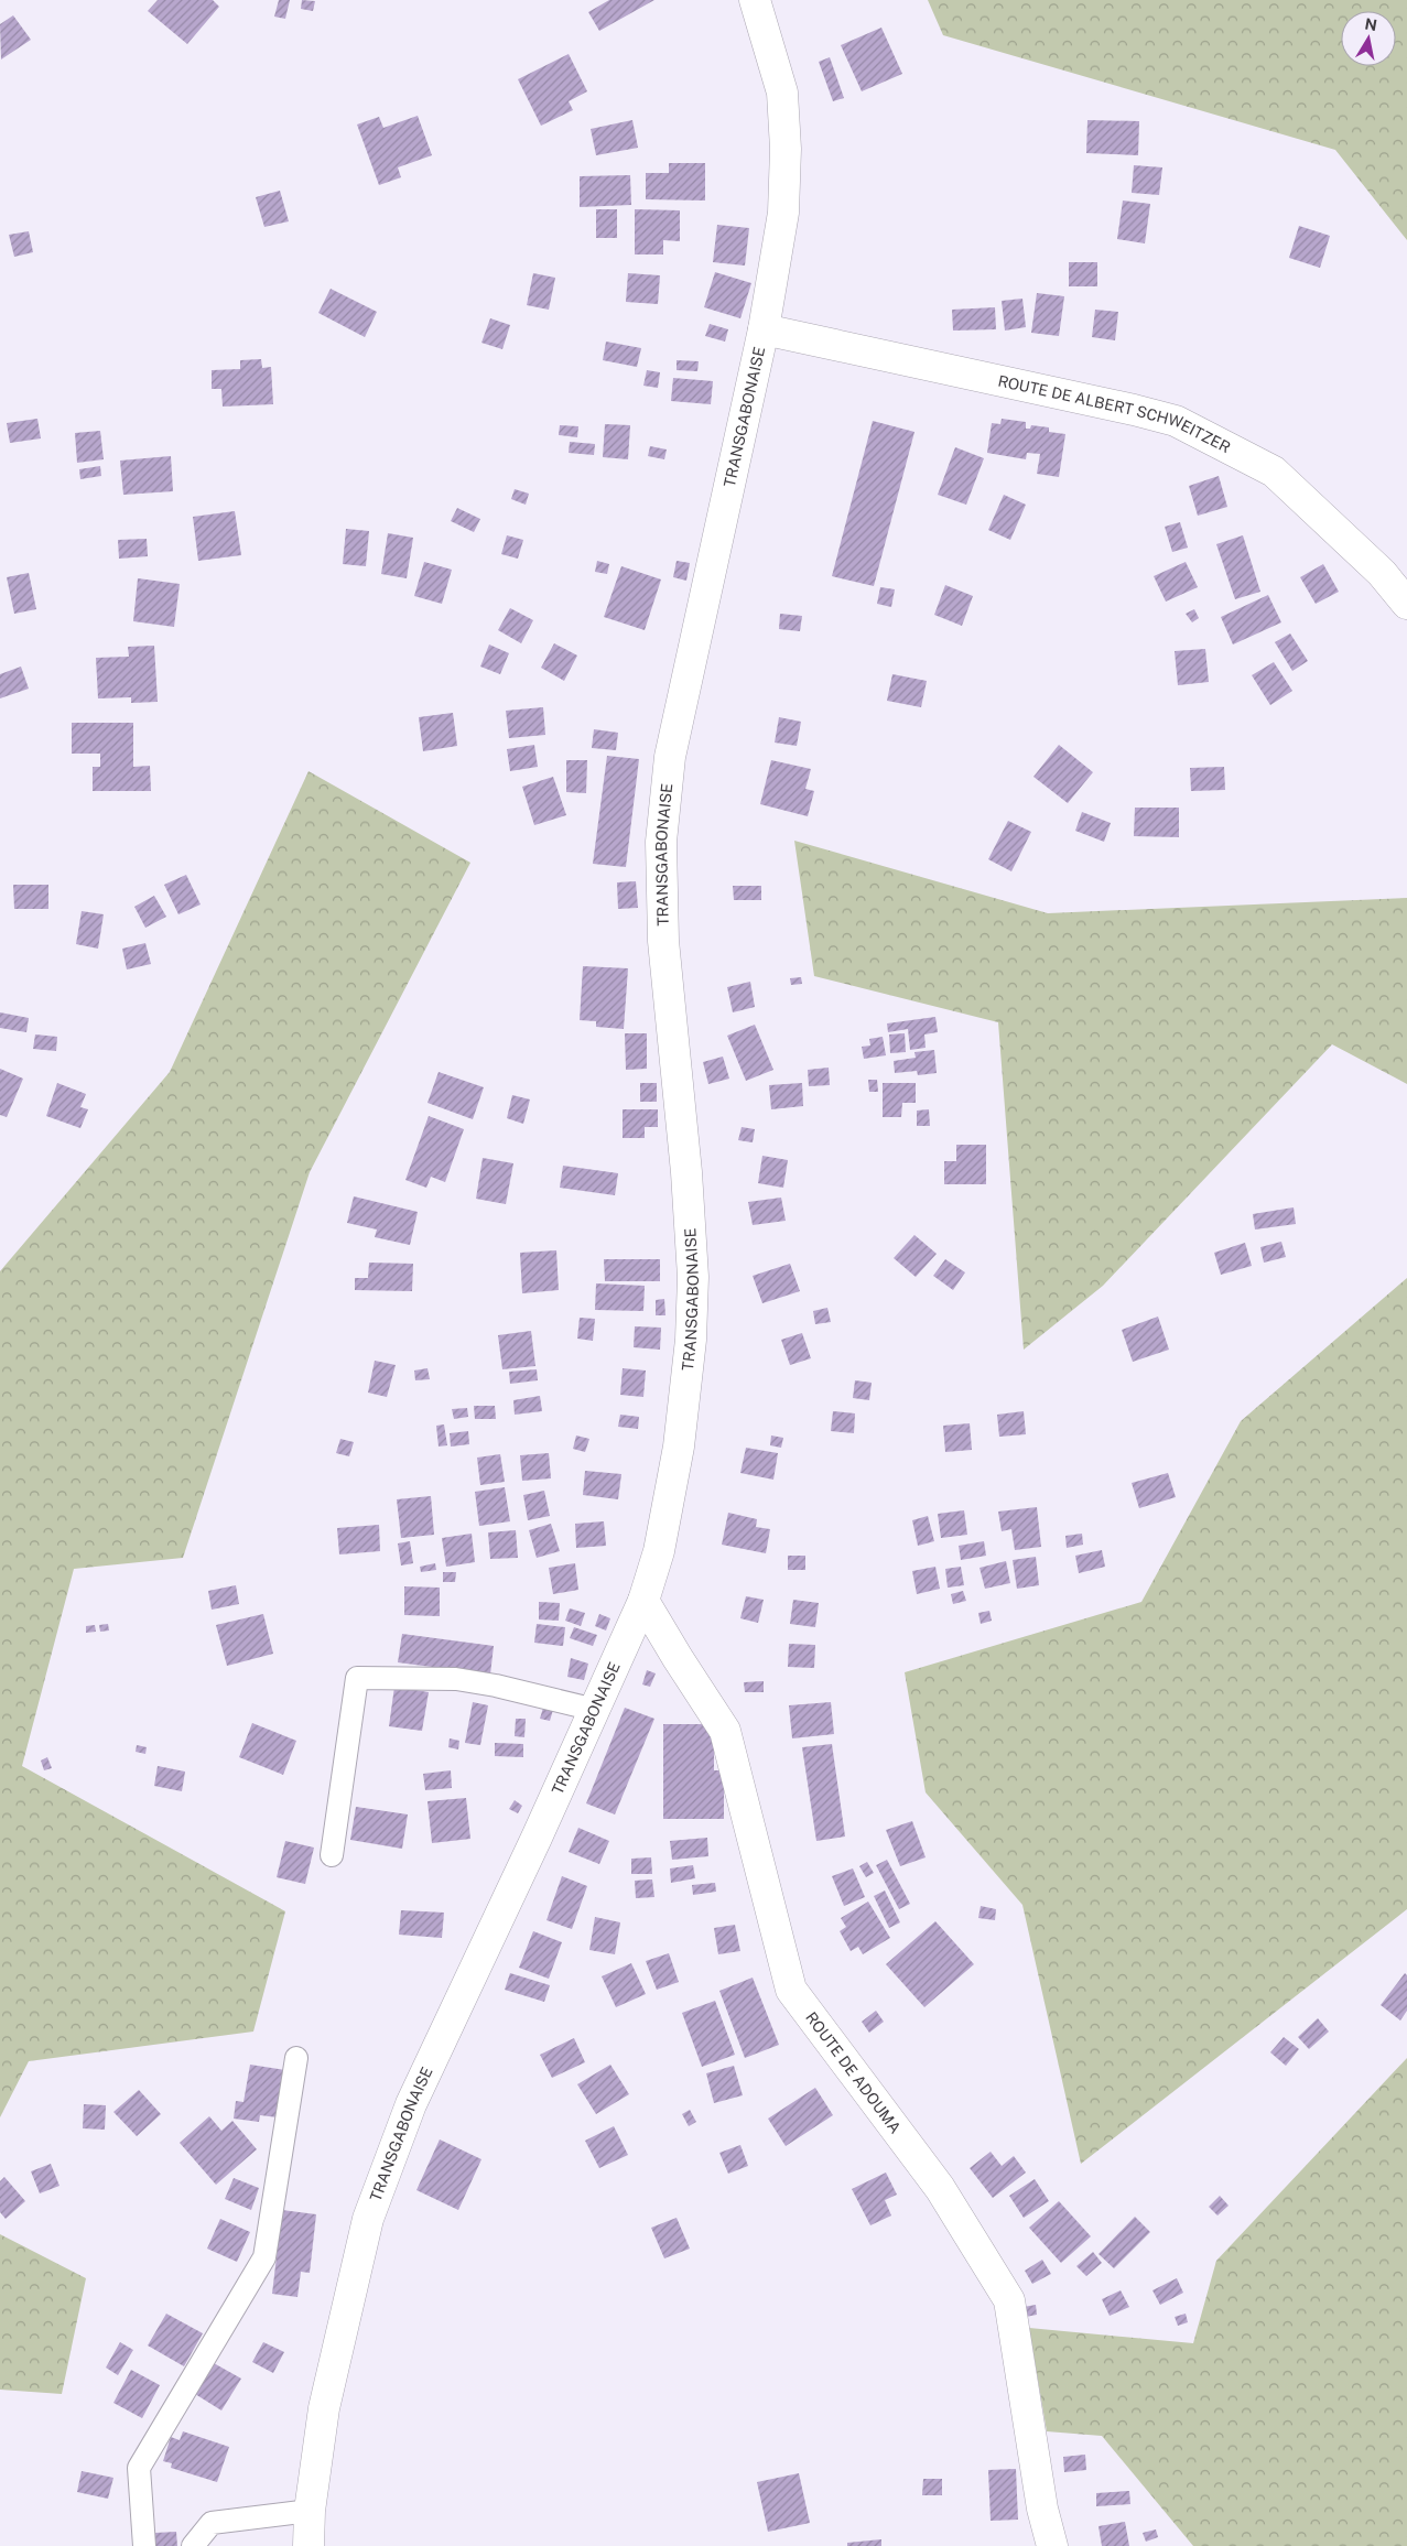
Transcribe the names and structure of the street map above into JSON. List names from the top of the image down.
{
  "streets": {
    "main road": ["ROUTE DE ALBERT SCHWEITZER", "TRANSGABONAISE", "ROUTE DE ADOUMA"]
  },
  "crossings": [
    ["ROUTE DE ALBERT SCHWEITZER", "TRANSGABONAISE"],
    ["TRANSGABONAISE", "ROUTE DE ADOUMA"]
  ],
  "north": "top"
}
